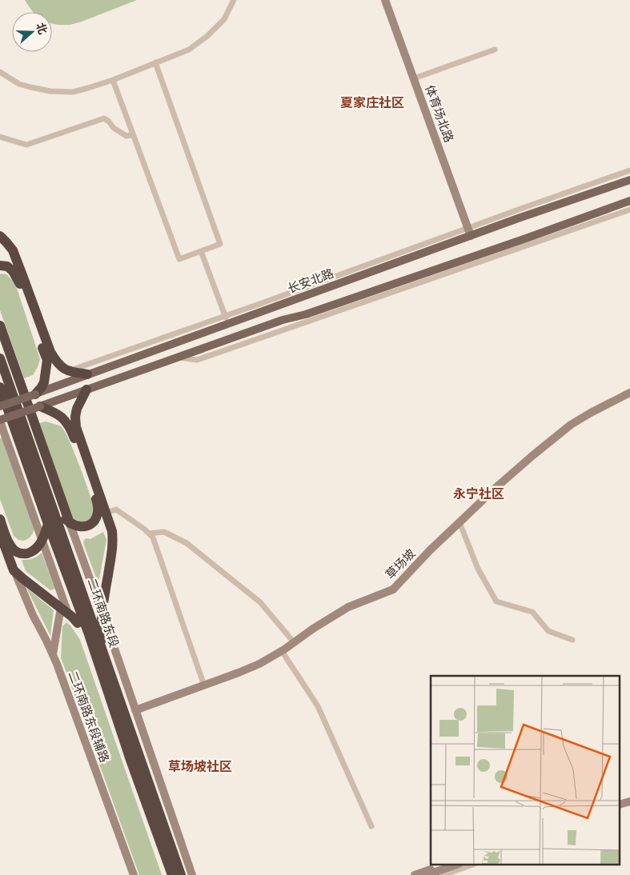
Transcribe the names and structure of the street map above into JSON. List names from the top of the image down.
{
  "streets": {
    "highway": ["二环南路东段"],
    "main road": [
      "体育场北路",
      "长安北路",
      "草场坡",
      "二环南路东段辅路"
    ]
  },
  "crossings": [
    ["体育场北路", "长安北路"]
  ],
  "districts": ["夏家庄社区", "永宁社区", "草场坡社区"],
  "north": "right"
}
